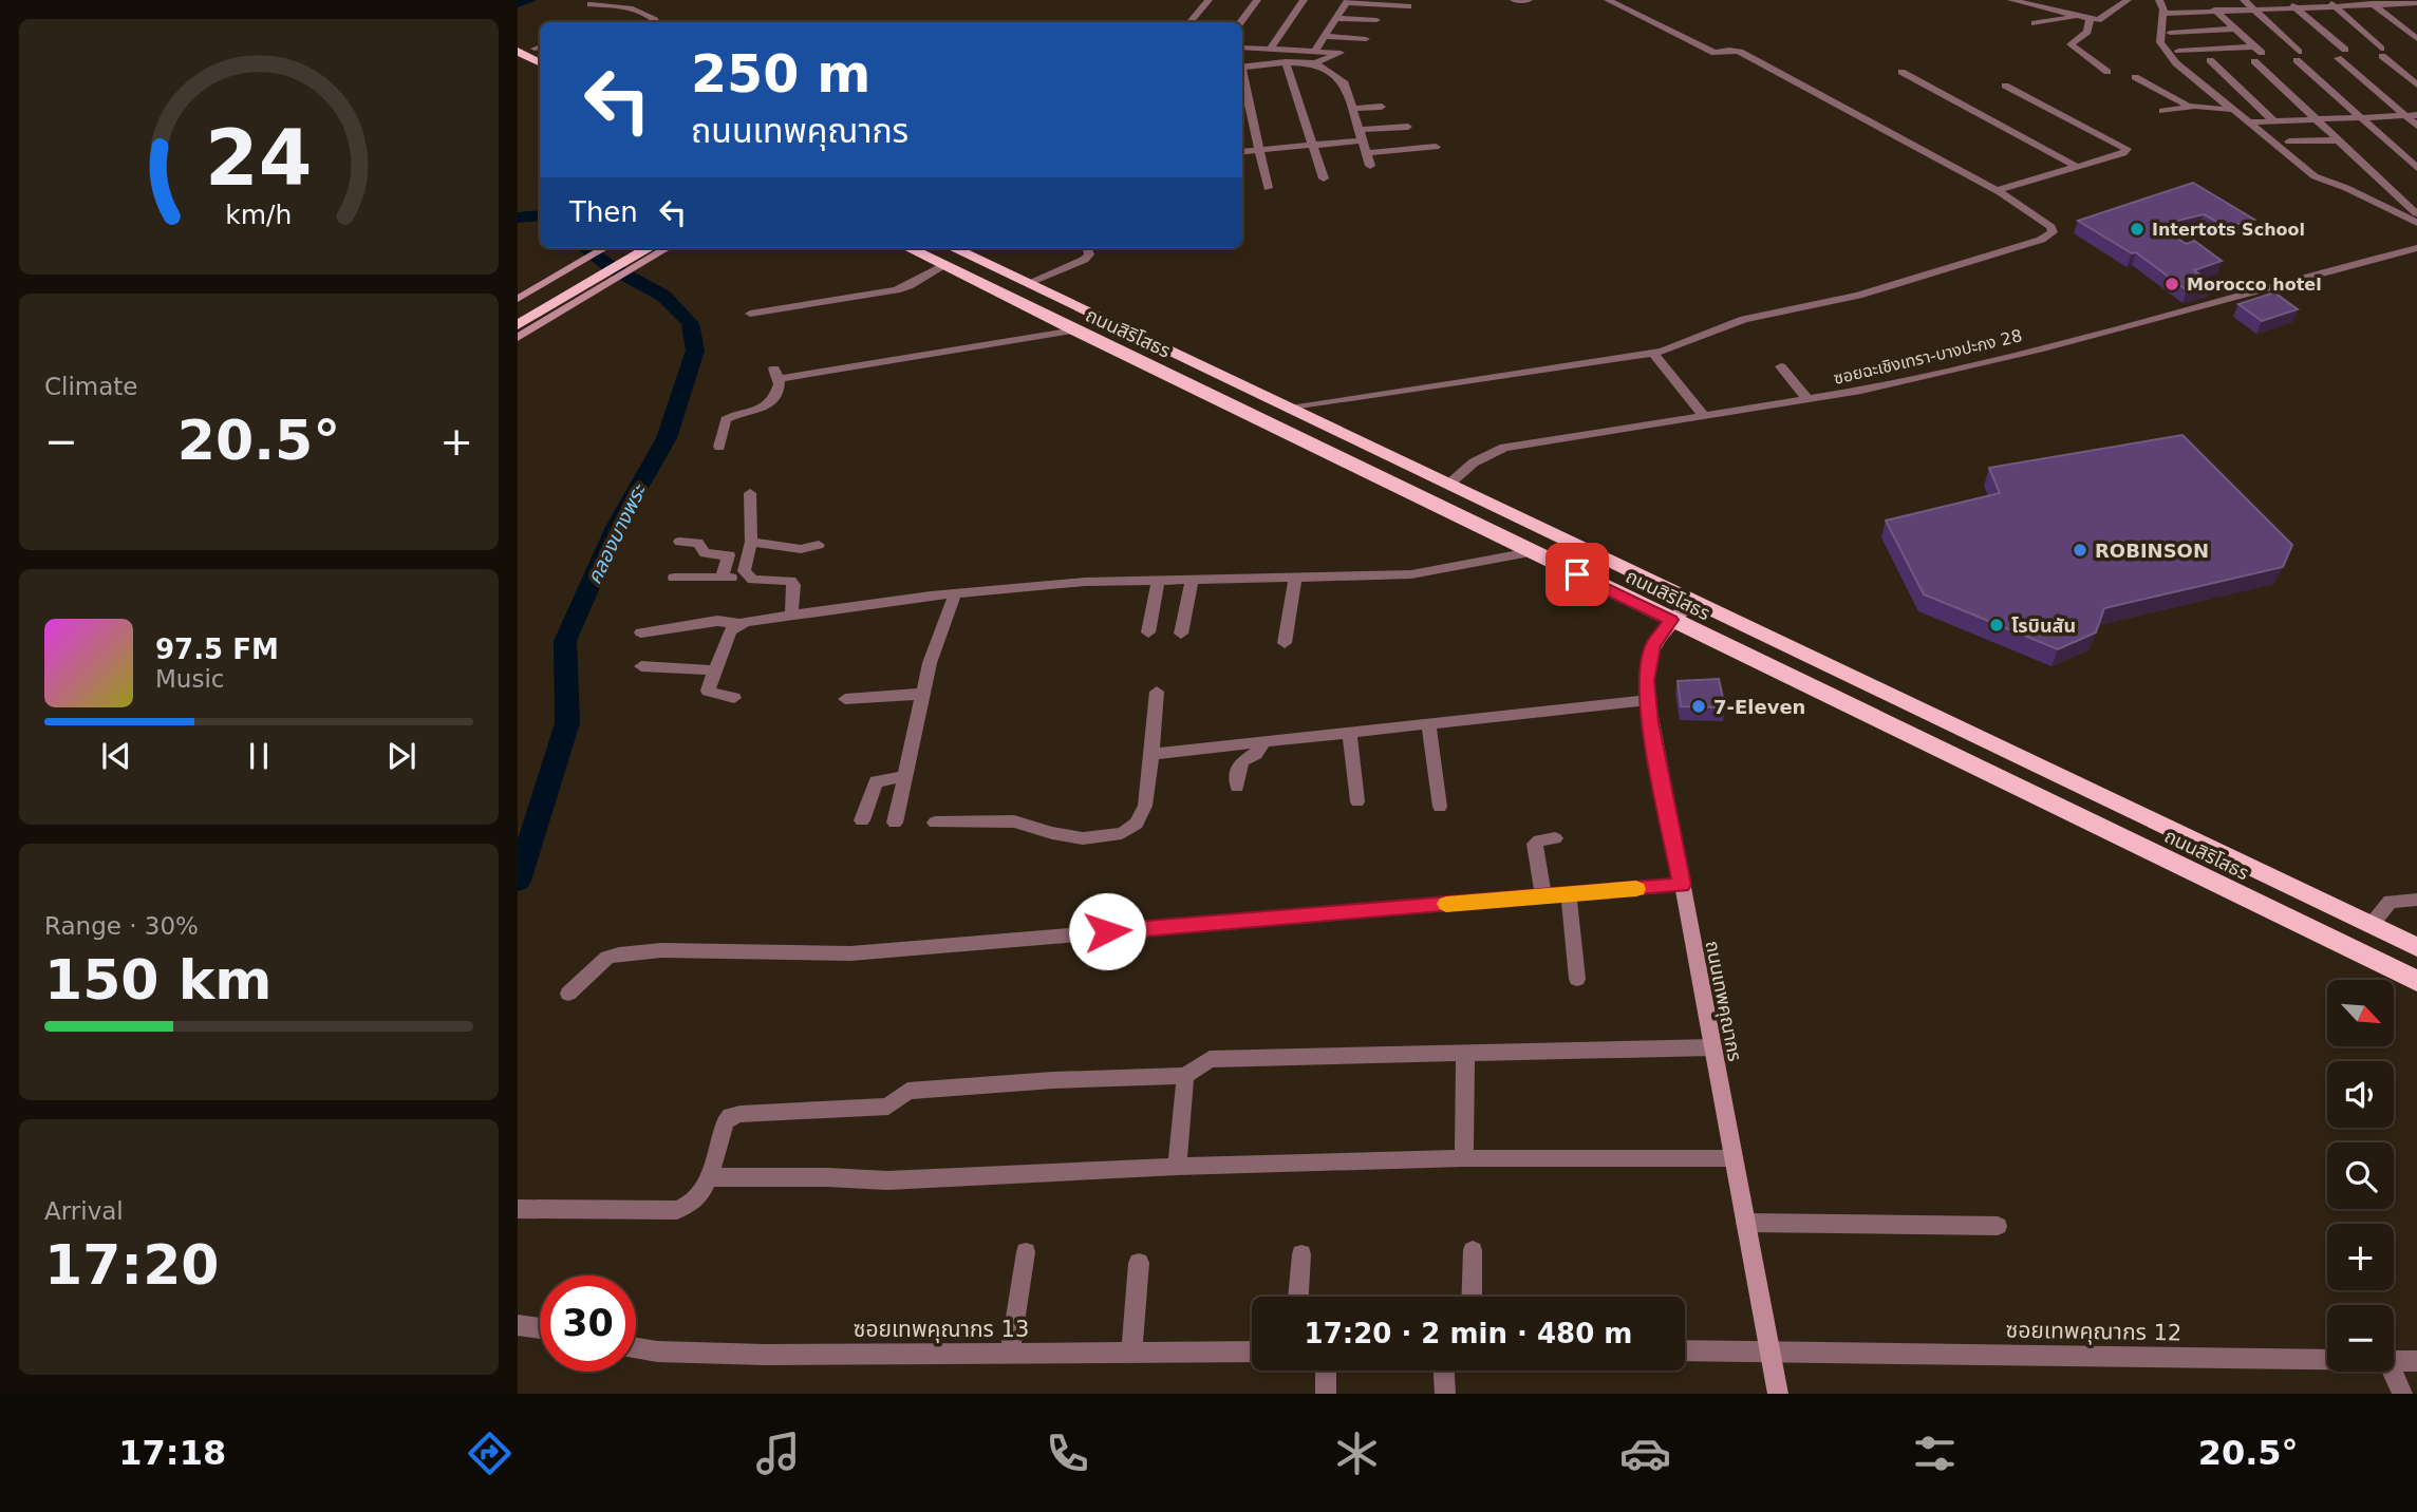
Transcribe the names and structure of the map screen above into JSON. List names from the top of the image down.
{
  "streets": {
    "highway": ["ถนนสิริโสธร"],
    "main road": ["ถนนเทพคุณากร"],
    "street": ["ซอยฉะเชิงเทรา-บางปะกง 28", "ซอยเทพคุณากร 13", "ซอยเทพคุณากร 12"]
  },
  "crossings": [
    ["ถนนสิริโสธร", "ซอยฉะเชิงเทรา-บางปะกง 28"],
    ["ถนนสิริโสธร", "ถนนเทพคุณากร"],
    ["ถนนเทพคุณากร", "ซอยเทพคุณากร 12"]
  ],
  "water": ["คลองบางพระ"],
  "places": [
    "Intertots School",
    "Morocco hotel",
    "ROBINSON",
    "โรบินสัน",
    "7-Eleven"
  ],
  "north": "bottom right",
  "page": {
    "turn": ["250 m", "ถนนเทพคุณากร"],
    "then": "Then",
    "tile": [
      "Climate",
      ["Range · 30%", "150 km"],
      ["Arrival", "17:20"]
    ],
    "heat": ["−", "20.5°", "+"],
    "song": ["97.5 FM", "Music"],
    "map_buttons": ["+", "−"],
    "limit": "30",
    "trip": "17:20 · 2 min · 480 m",
    "tabs": ["17:18", "20.5°"],
    "gauge": ["24", "km/h"]
  }
}
